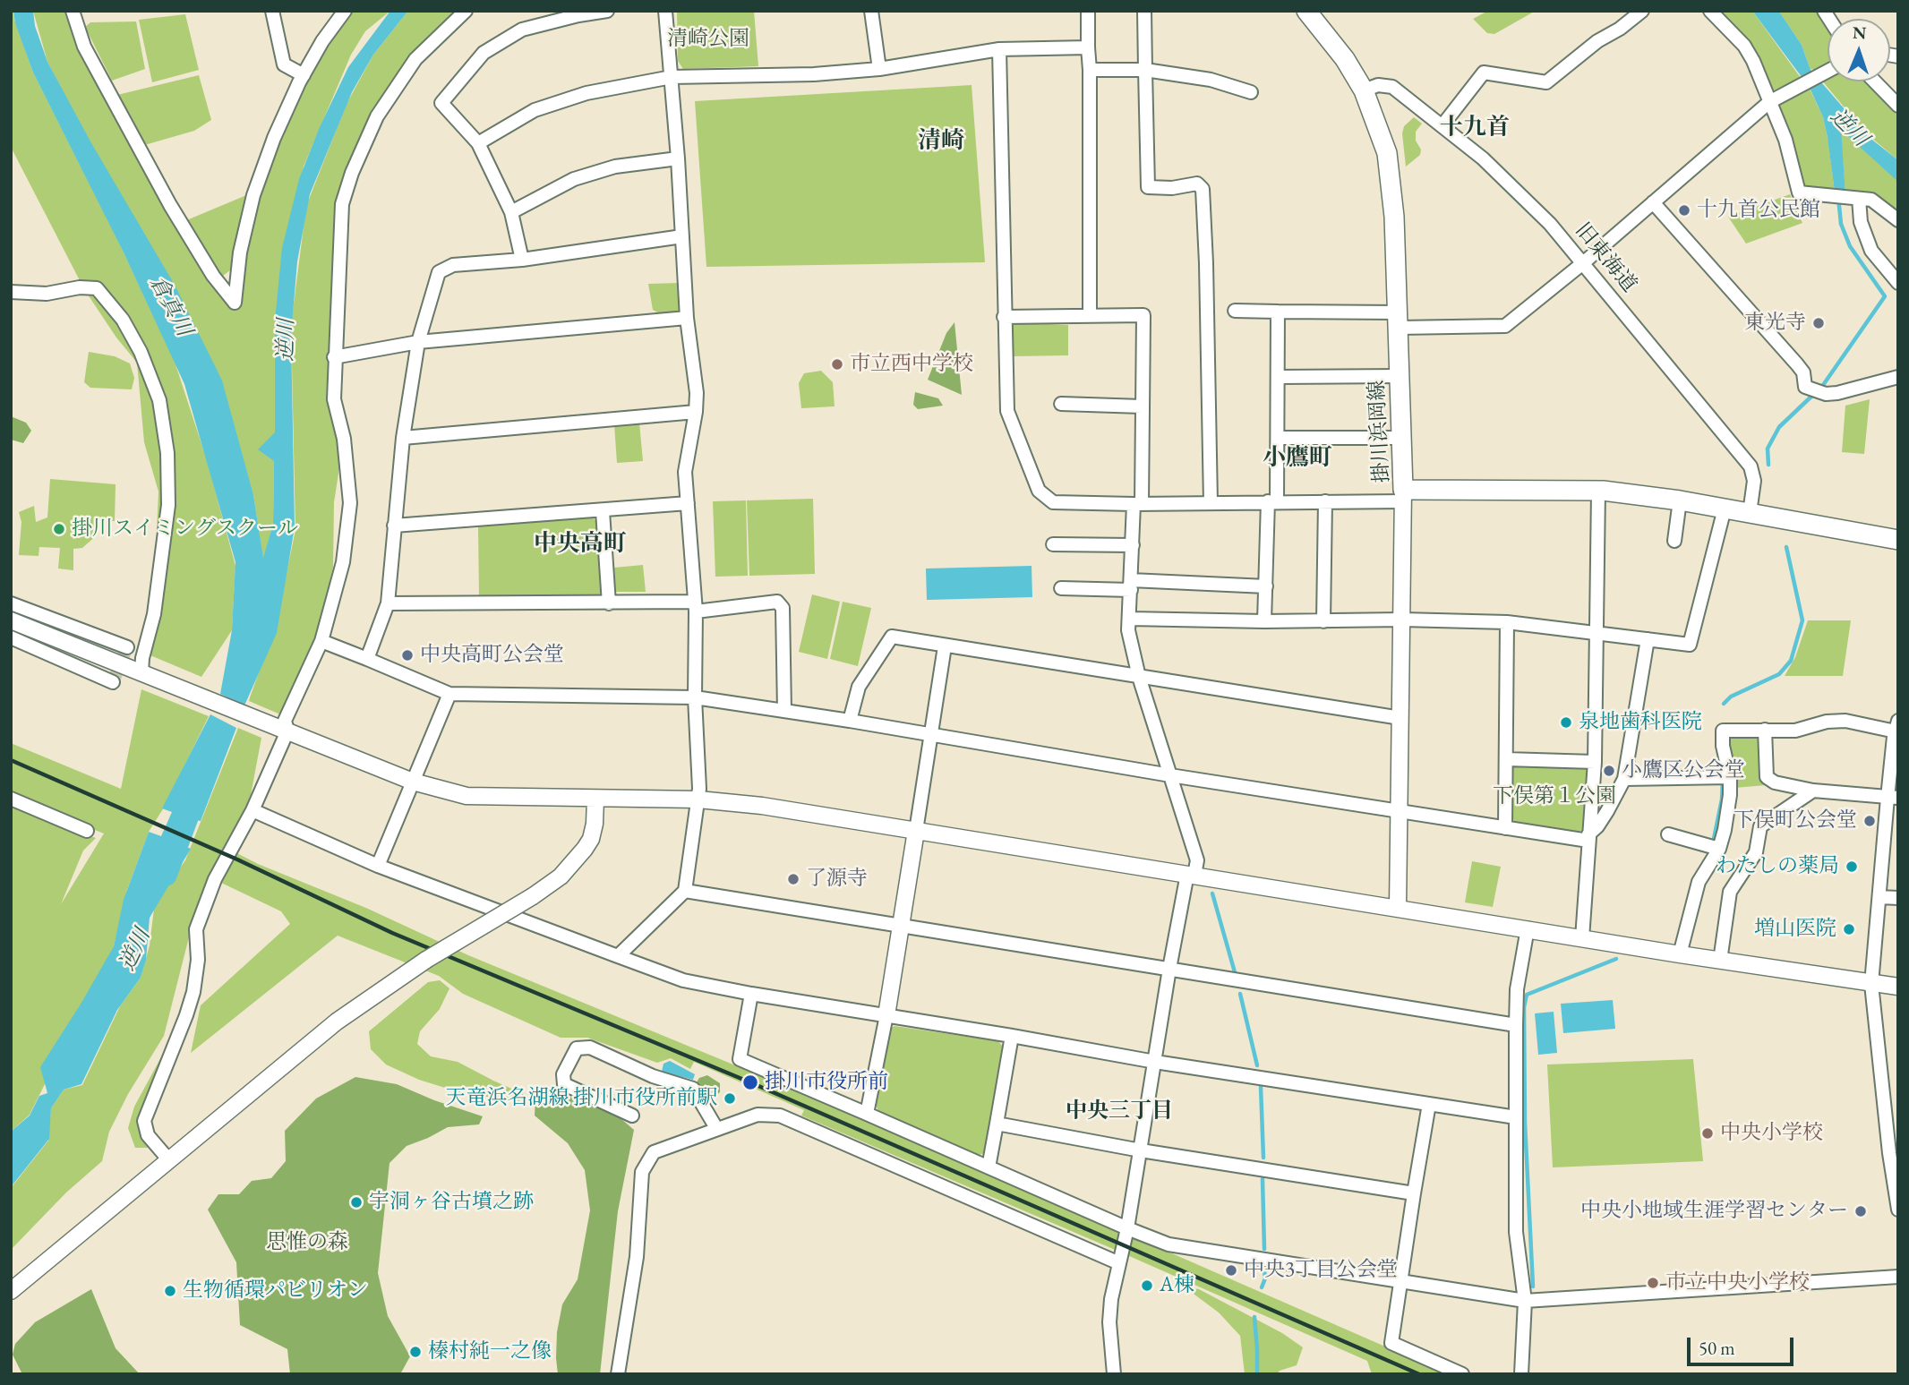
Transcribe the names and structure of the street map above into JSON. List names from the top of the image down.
{
  "streets": {
    "main road": ["掛川浜岡線"],
    "street": ["旧東海道"]
  },
  "crossings": [
    ["旧東海道", "掛川浜岡線"]
  ],
  "districts": [
    "十九首",
    "清崎",
    "小鷹町",
    "中央高町",
    "中央三丁目"
  ],
  "water": ["逆川", "倉真川"],
  "parks": ["清崎公園", "下俣第１公園", "思惟の森"],
  "places": [
    "十九首公民館",
    "東光寺",
    "市立西中学校",
    "掛川スイミングスクール",
    "中央高町公会堂",
    "泉地歯科医院",
    "小鷹区公会堂",
    "下俣町公会堂",
    "わたしの薬局",
    "了源寺",
    "増山医院",
    "掛川市役所前",
    "天竜浜名湖線 掛川市役所前駅",
    "中央小学校",
    "宇洞ヶ谷古墳之跡",
    "中央小地域生涯学習センター",
    "中央3丁目公会堂",
    "市立中央小学校",
    "A棟",
    "生物循環パビリオン",
    "榛村純一之像"
  ],
  "scale_bar": "50 m",
  "north": "top"
}
